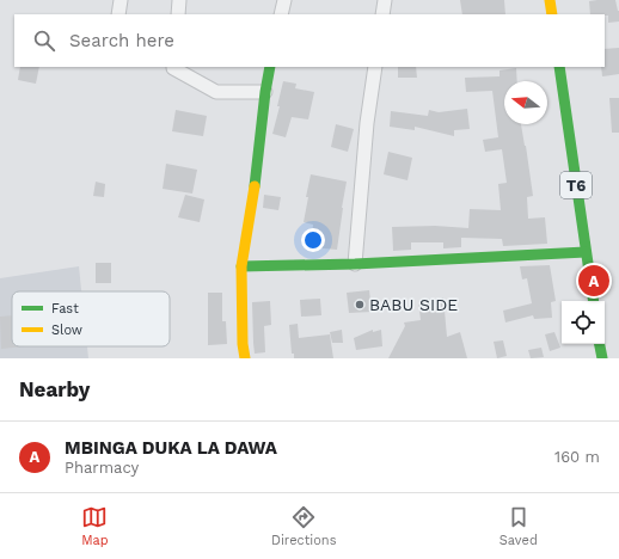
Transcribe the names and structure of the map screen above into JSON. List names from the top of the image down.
{
  "streets": {
    "main road": ["T6"]
  },
  "places": ["BABU SIDE"],
  "legend": ["Fast", "Slow"],
  "north": "left",
  "page": {
    "search": "Search here",
    "pins": "A",
    "heading": "Nearby",
    "list": [
      {
        "mark": "A",
        "name": "MBINGA DUKA LA DAWA",
        "note": "Pharmacy",
        "value": "160 m"
      }
    ],
    "nav": ["Map", "Directions", "Saved"]
  }
}
